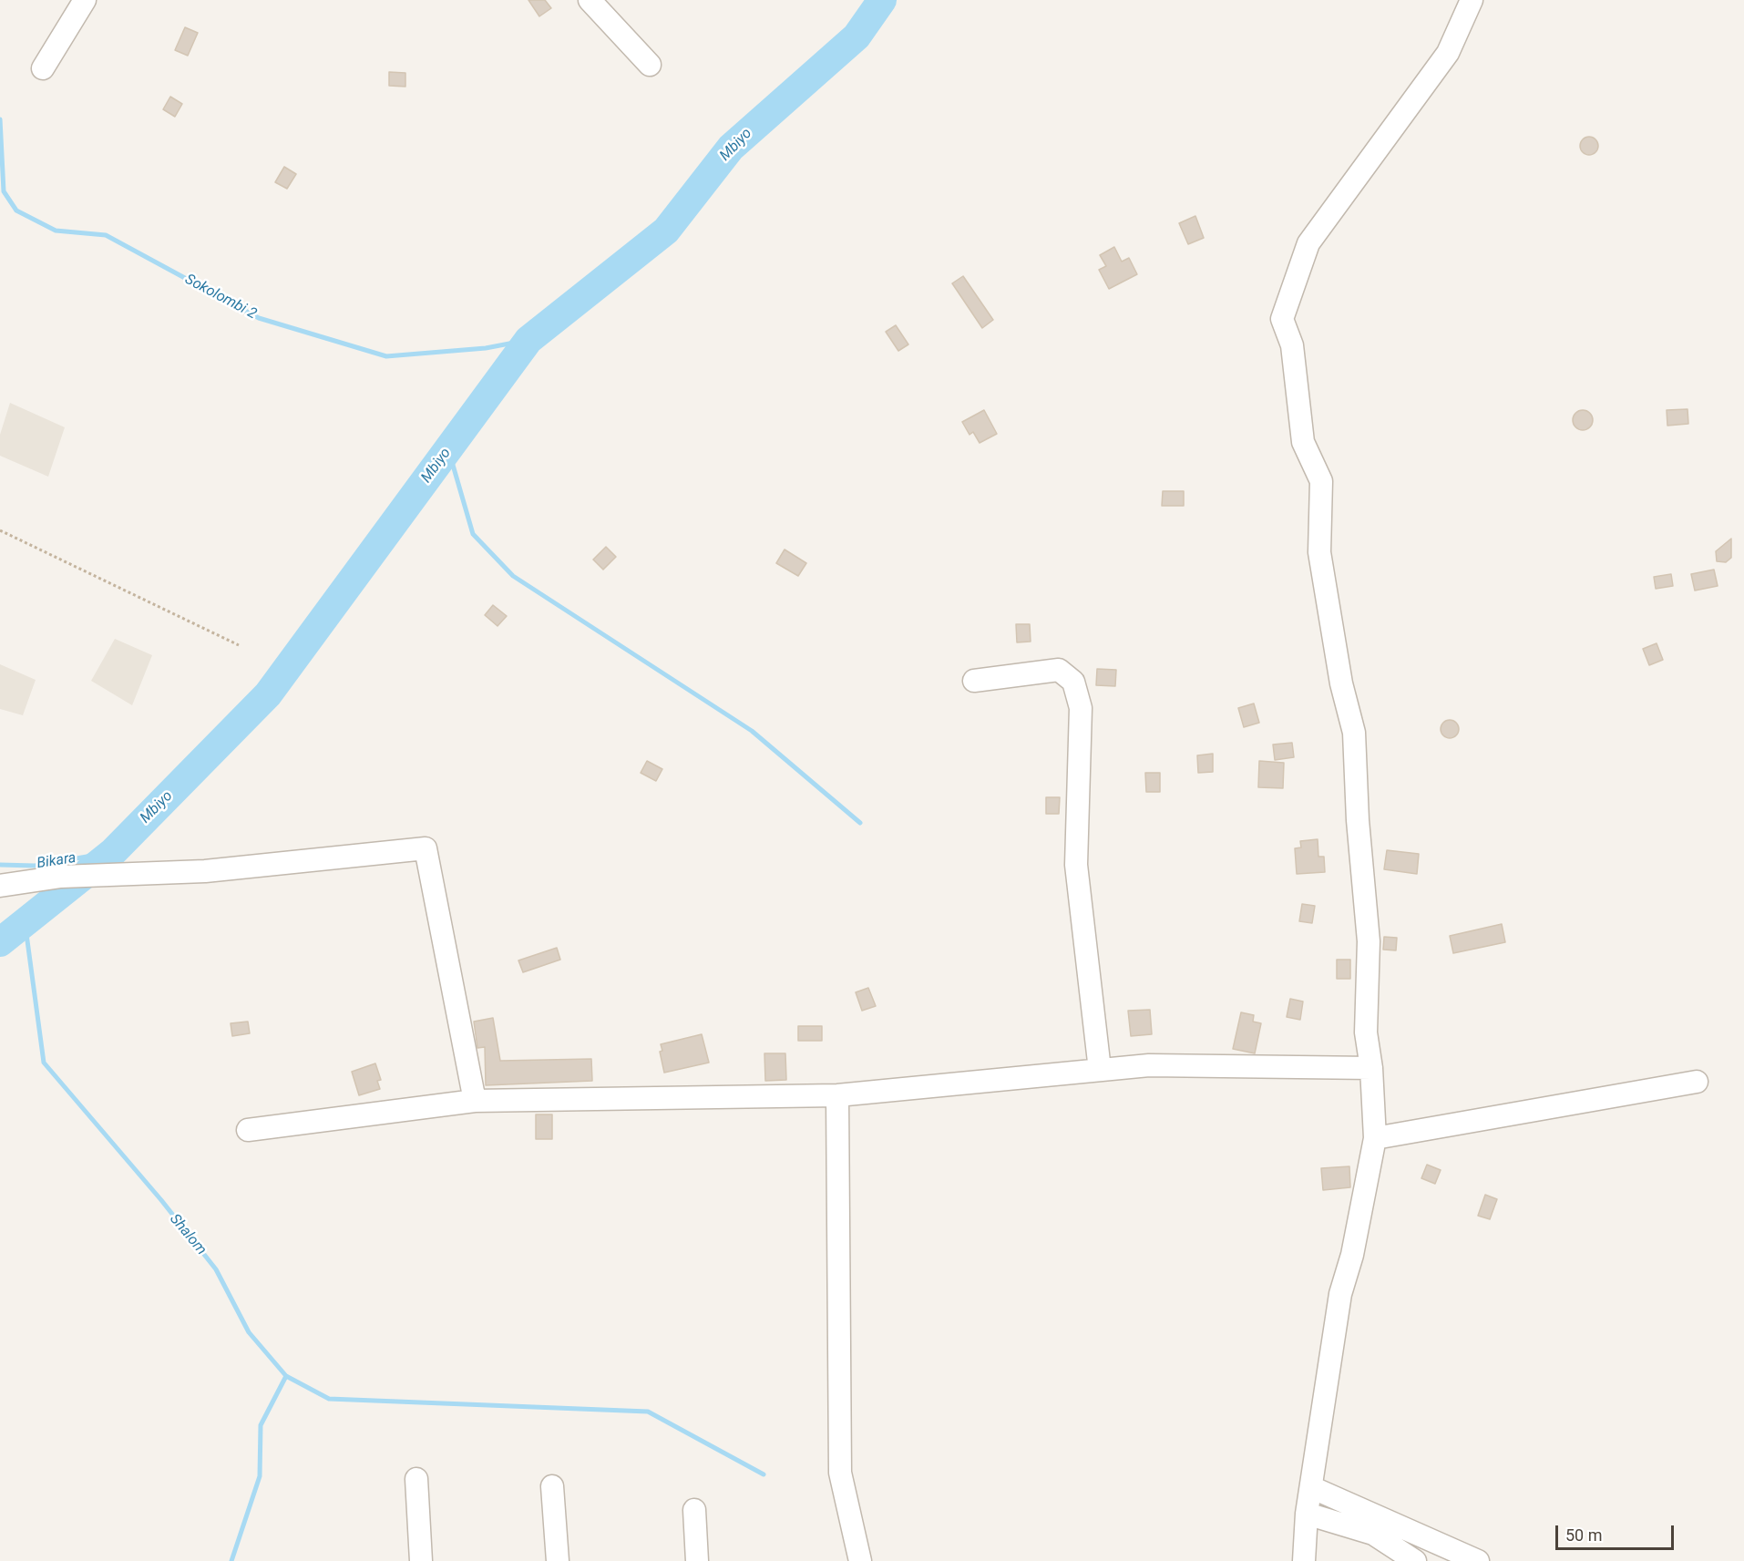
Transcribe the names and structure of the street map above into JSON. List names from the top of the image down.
{
  "water": [
    "Mbiyo",
    "Sokolombi 2",
    "Bikara",
    "Shalom"
  ],
  "scale_bar": "50 m"
}
